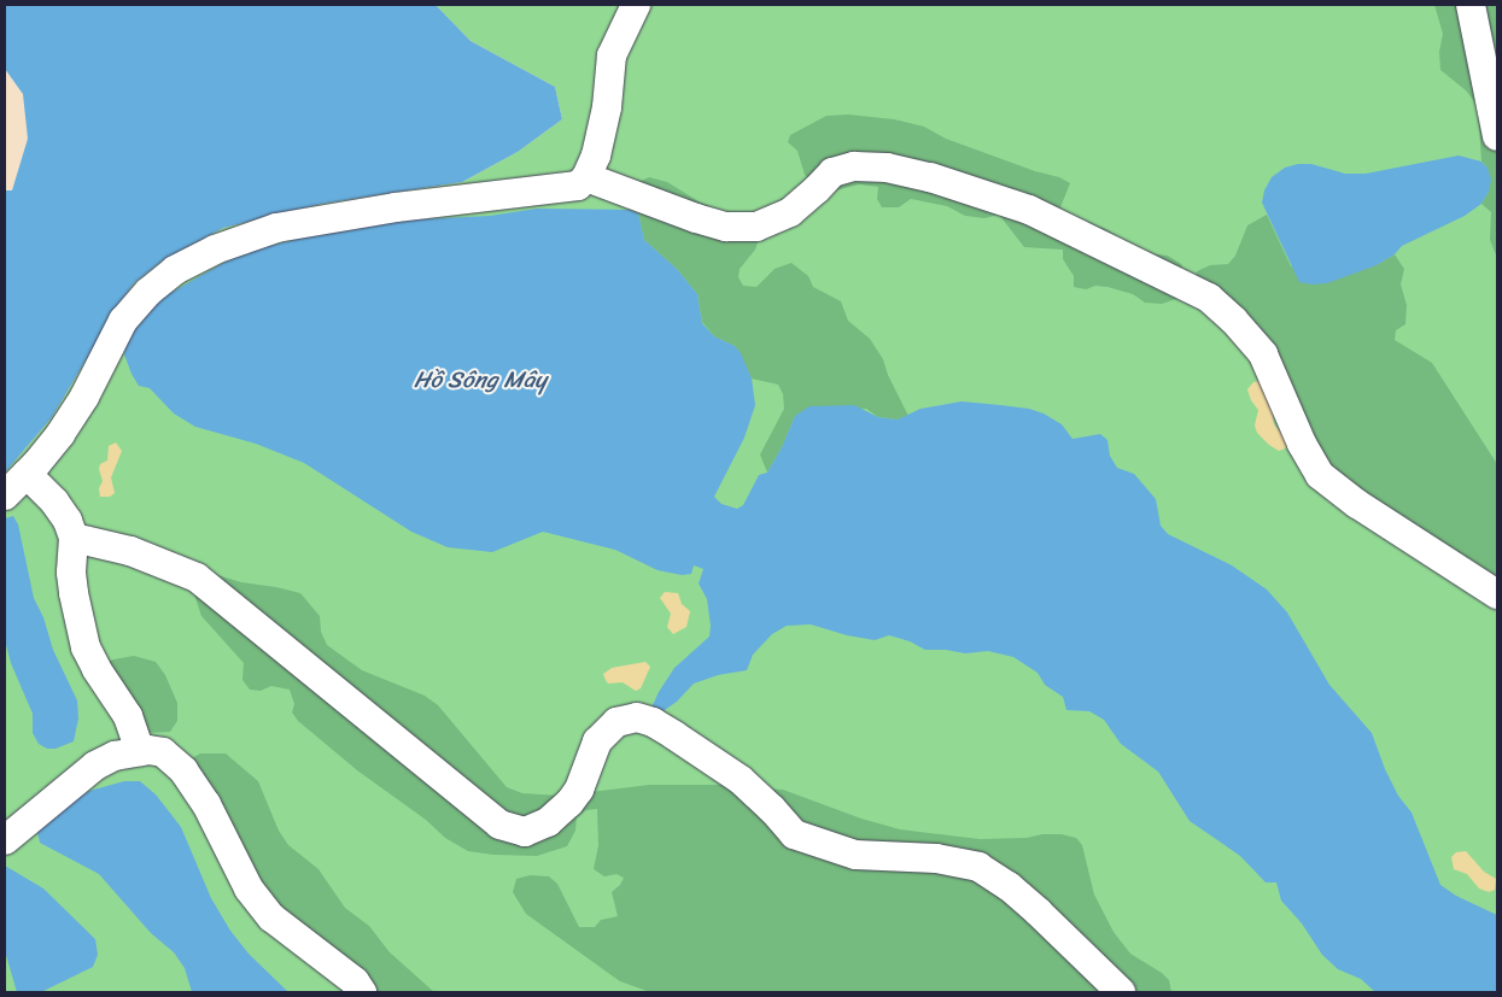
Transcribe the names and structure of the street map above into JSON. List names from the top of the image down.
{
  "water": ["Hồ Sông Mây"]
}
